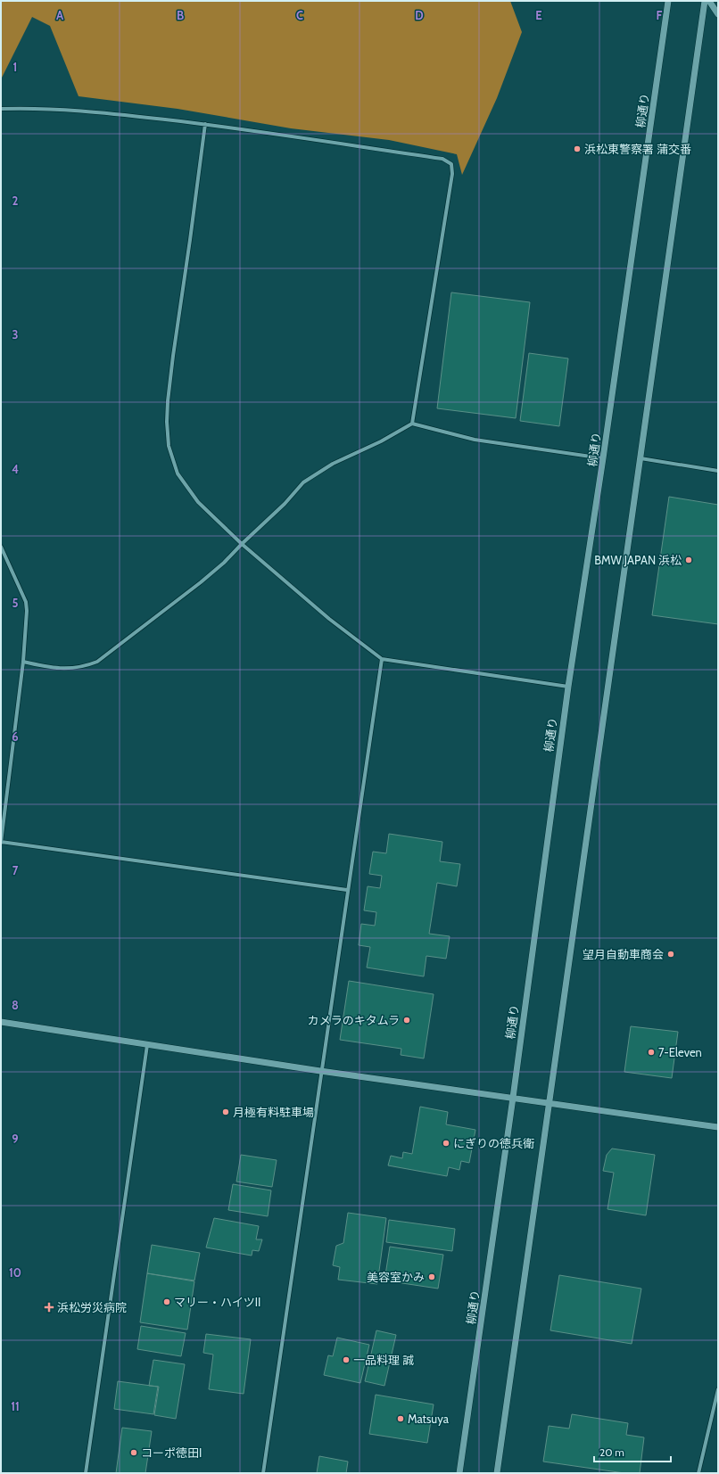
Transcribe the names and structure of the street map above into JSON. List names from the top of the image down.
{
  "streets": {
    "street": ["柳通り"]
  },
  "places": {
    "other": [
      "浜松東警察署 蒲交番",
      "BMW JAPAN 浜松",
      "望月自動車商会",
      "カメラのキタムラ",
      "7-Eleven",
      "月極有料駐車場",
      "にぎりの徳兵衛",
      "美容室かみ",
      "マリー・ハイツII",
      "一品料理 誠",
      "Matsuya",
      "コーポ徳田I"
    ],
    "health": ["浜松労災病院"]
  },
  "scale_bar": "20 m",
  "grid": {
    "columns": [
      "A",
      "B",
      "C",
      "D",
      "E",
      "F"
    ],
    "rows": [
      "1",
      "2",
      "3",
      "4",
      "5",
      "6",
      "7",
      "8",
      "9",
      "10",
      "11"
    ]
  }
}
